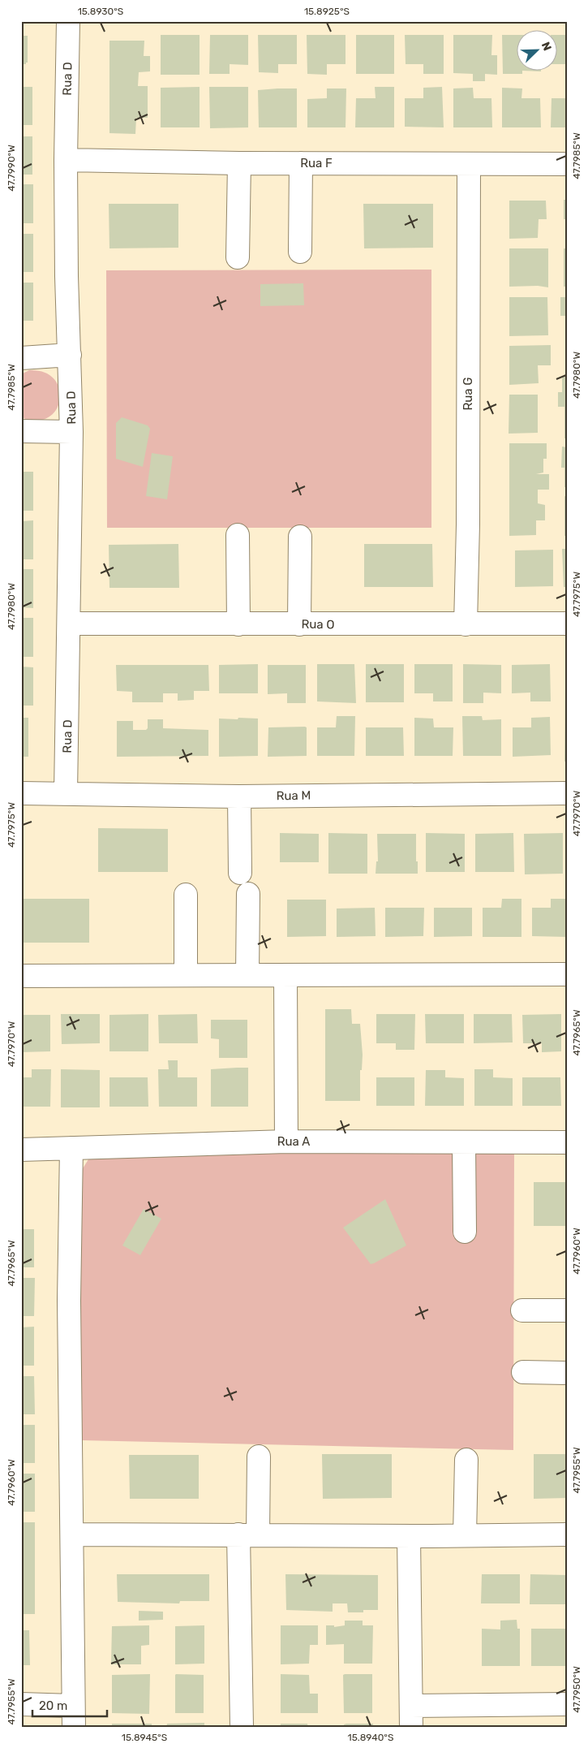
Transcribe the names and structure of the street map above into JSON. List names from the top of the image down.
{
  "streets": {
    "street": [
      "Rua D",
      "Rua F",
      "Rua G",
      "Rua O",
      "Rua M",
      "Rua A"
    ]
  },
  "crossings": [
    ["Rua D", "Rua F"],
    ["Rua D", "Rua O"],
    ["Rua D", "Rua M"],
    ["Rua F", "Rua G"],
    ["Rua G", "Rua O"]
  ],
  "scale_bar": "20 m",
  "north": "top right",
  "coordinates": [
    "15.8930°S",
    "15.8925°S",
    "47.7985°W",
    "47.7990°W",
    "47.7980°W",
    "47.7975°W",
    "47.7970°W",
    "47.7965°W",
    "47.7960°W",
    "47.7955°W",
    "47.7950°W",
    "15.8945°S",
    "15.8940°S"
  ]
}
